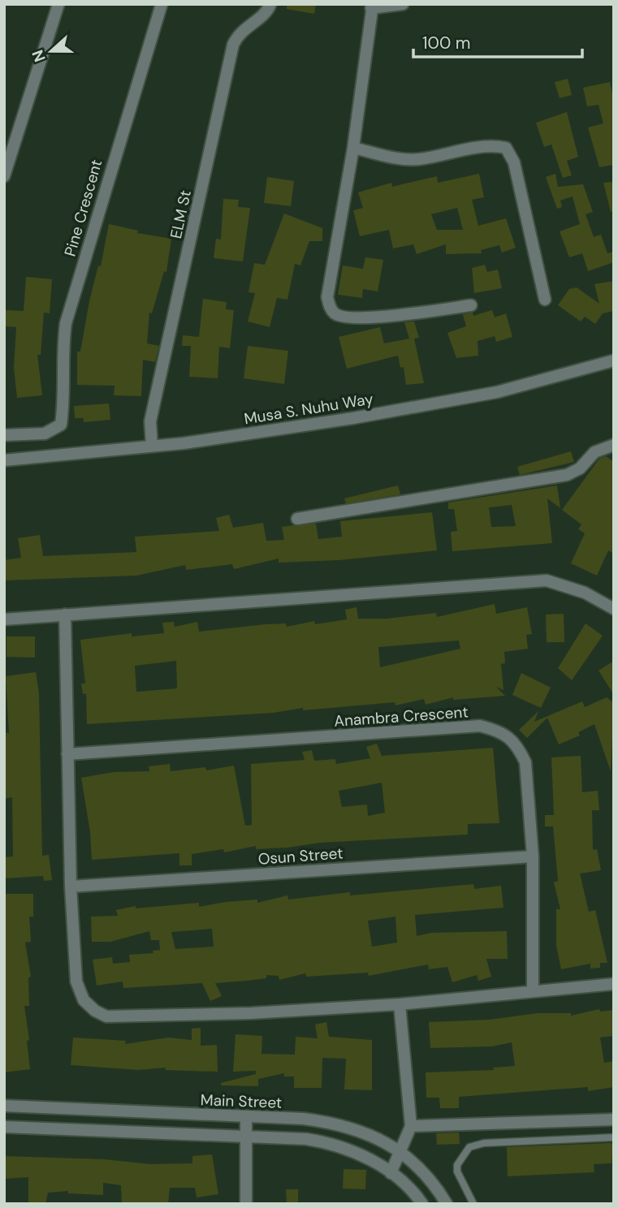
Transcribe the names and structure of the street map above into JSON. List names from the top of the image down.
{
  "streets": {
    "street": [
      "Pine Crescent",
      "ELM St",
      "Musa S. Nuhu Way",
      "Anambra Crescent",
      "Osun Street",
      "Main Street"
    ]
  },
  "crossings": [
    ["ELM St", "Musa S. Nuhu Way"],
    ["Anambra Crescent", "Osun Street"]
  ],
  "scale_bar": "100 m",
  "north": "left"
}
